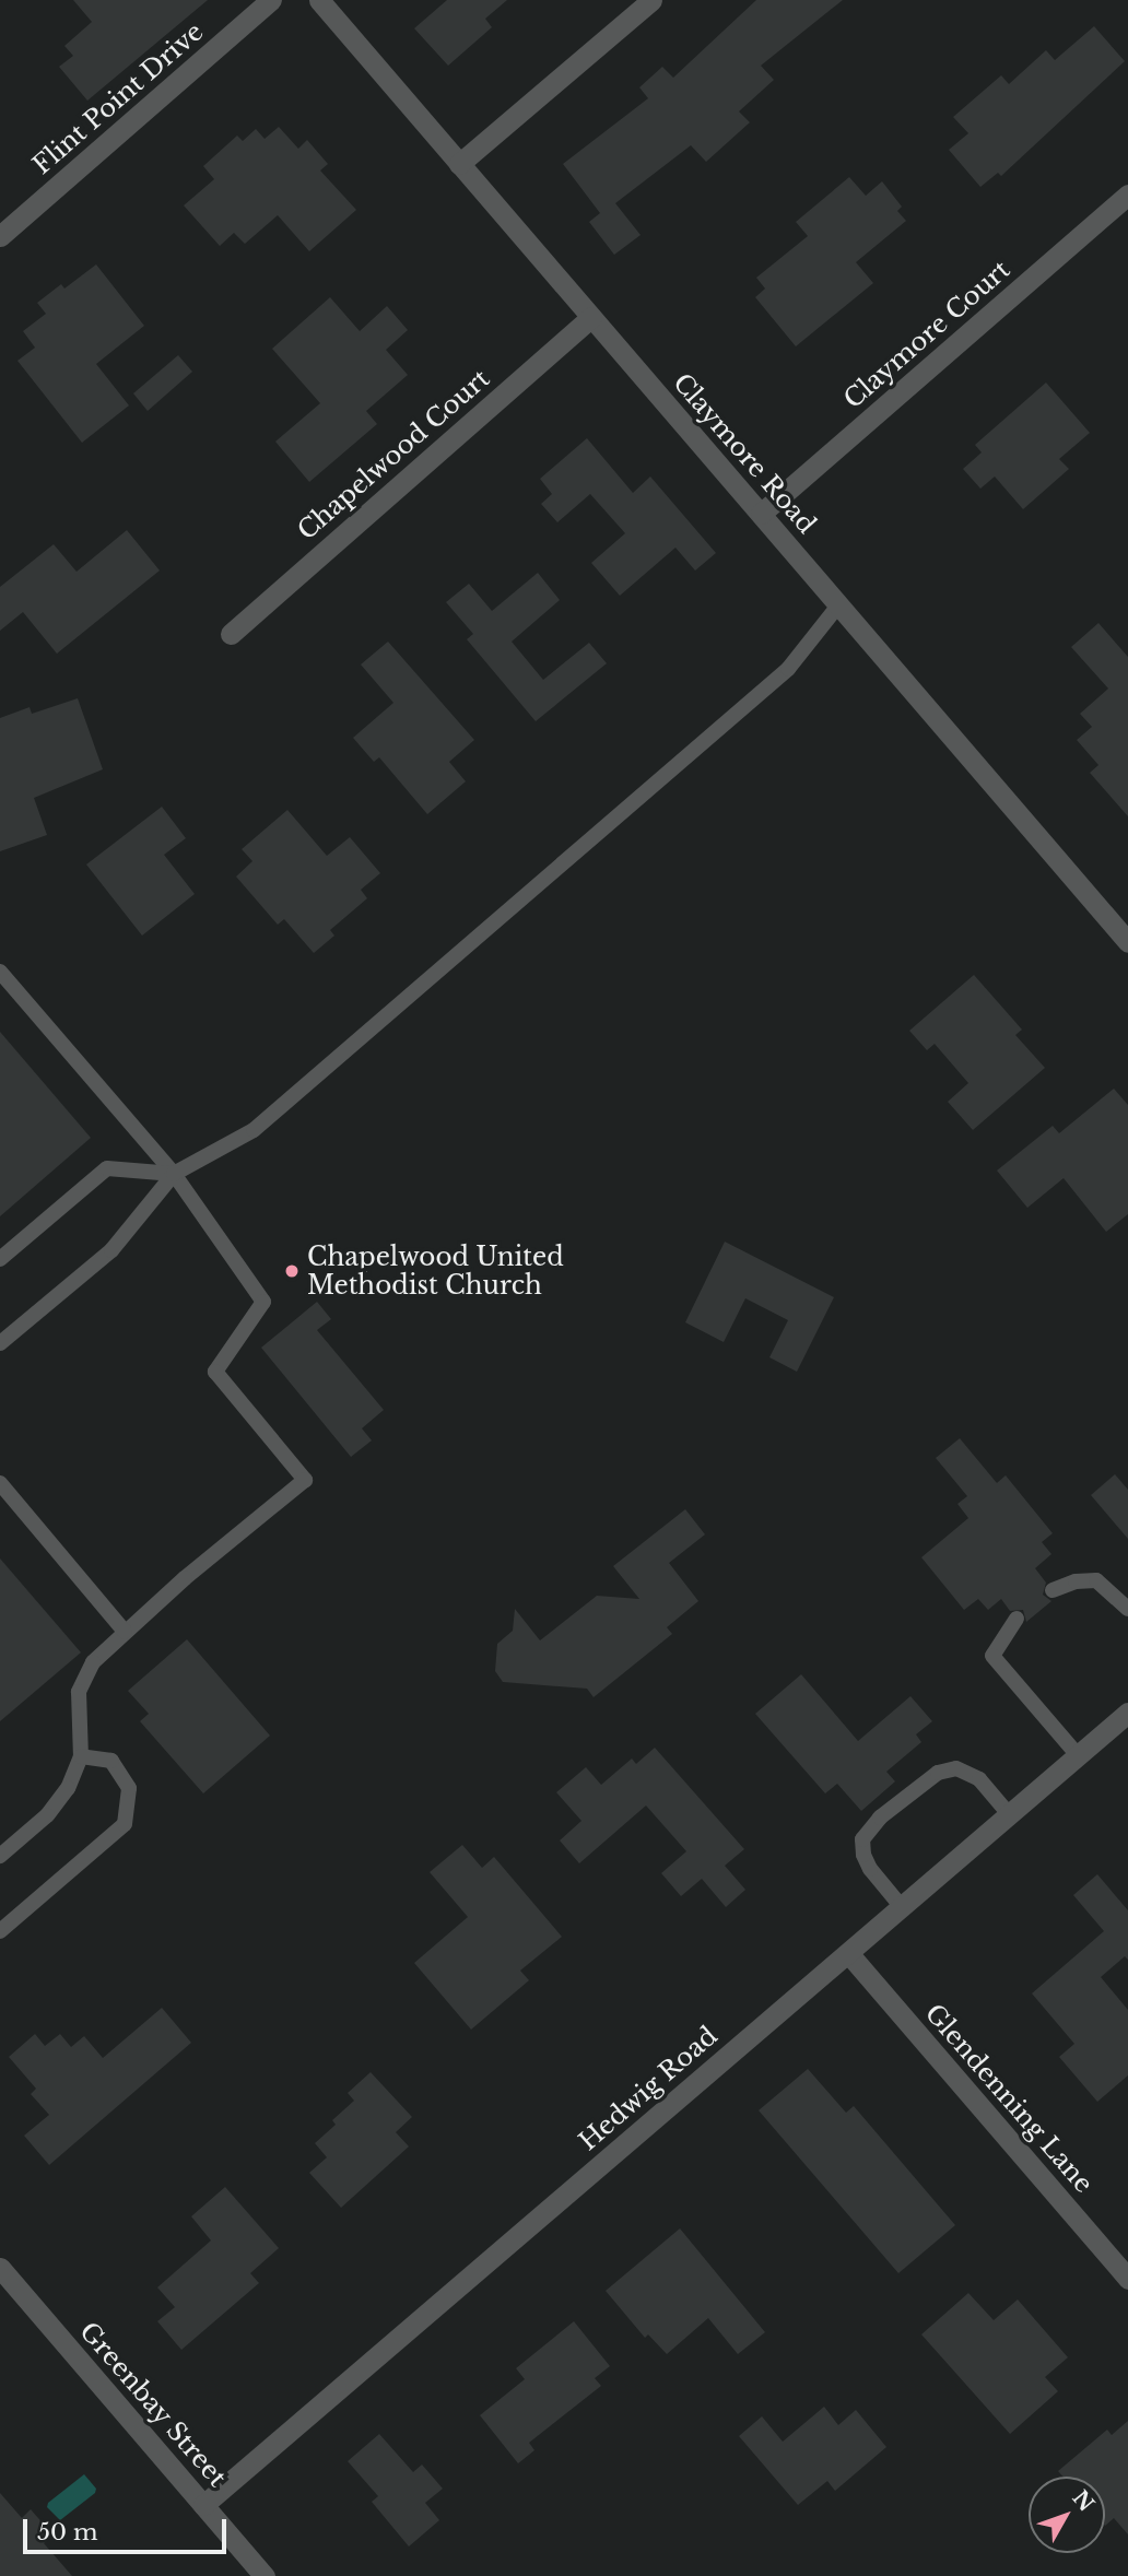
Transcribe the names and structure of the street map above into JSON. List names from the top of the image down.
{
  "streets": {
    "street": [
      "Flint Point Drive",
      "Claymore Court",
      "Claymore Road",
      "Chapelwood Court",
      "Hedwig Road",
      "Glendenning Lane",
      "Greenbay Street"
    ]
  },
  "crossings": [
    ["Claymore Court", "Claymore Road"],
    ["Claymore Road", "Chapelwood Court"],
    ["Hedwig Road", "Glendenning Lane"],
    ["Hedwig Road", "Greenbay Street"]
  ],
  "places": ["Chapelwood United Methodist Church"],
  "scale_bar": "50 m",
  "north": "top right"
}
